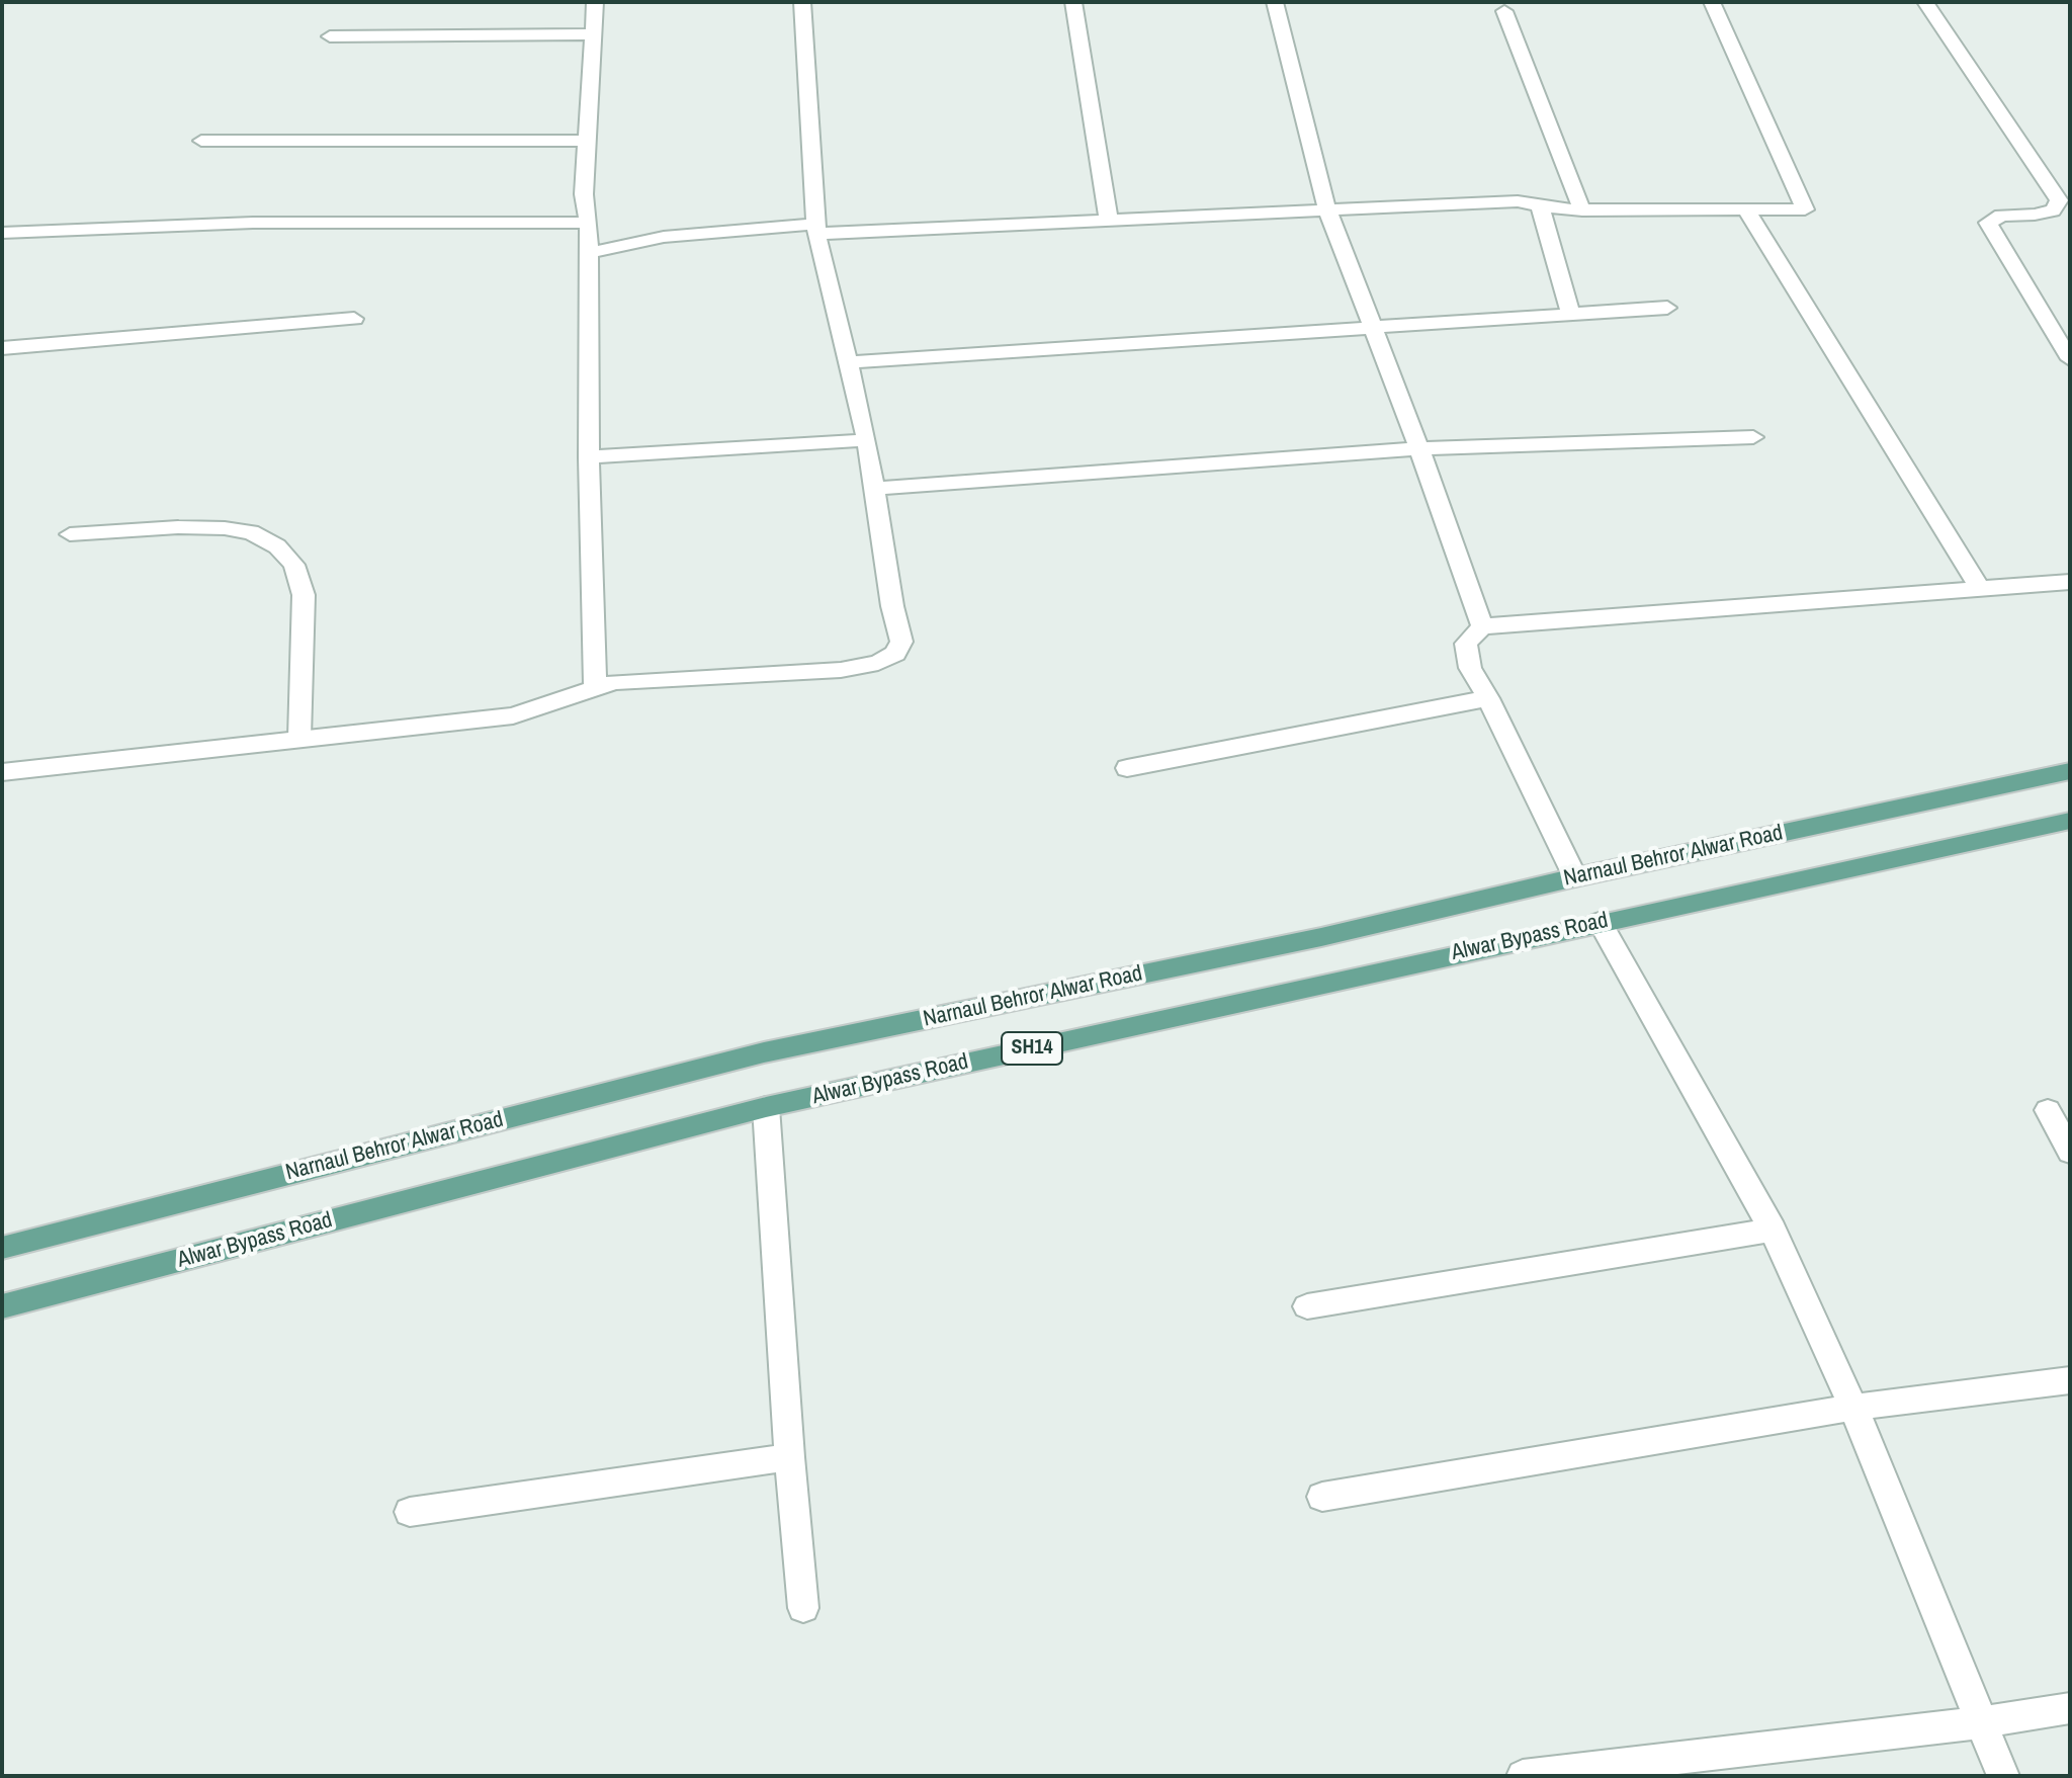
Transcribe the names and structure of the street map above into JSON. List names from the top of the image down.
{
  "streets": {
    "main road": ["Narnaul Behror Alwar Road", "Alwar Bypass Road", "SH14"]
  }
}
